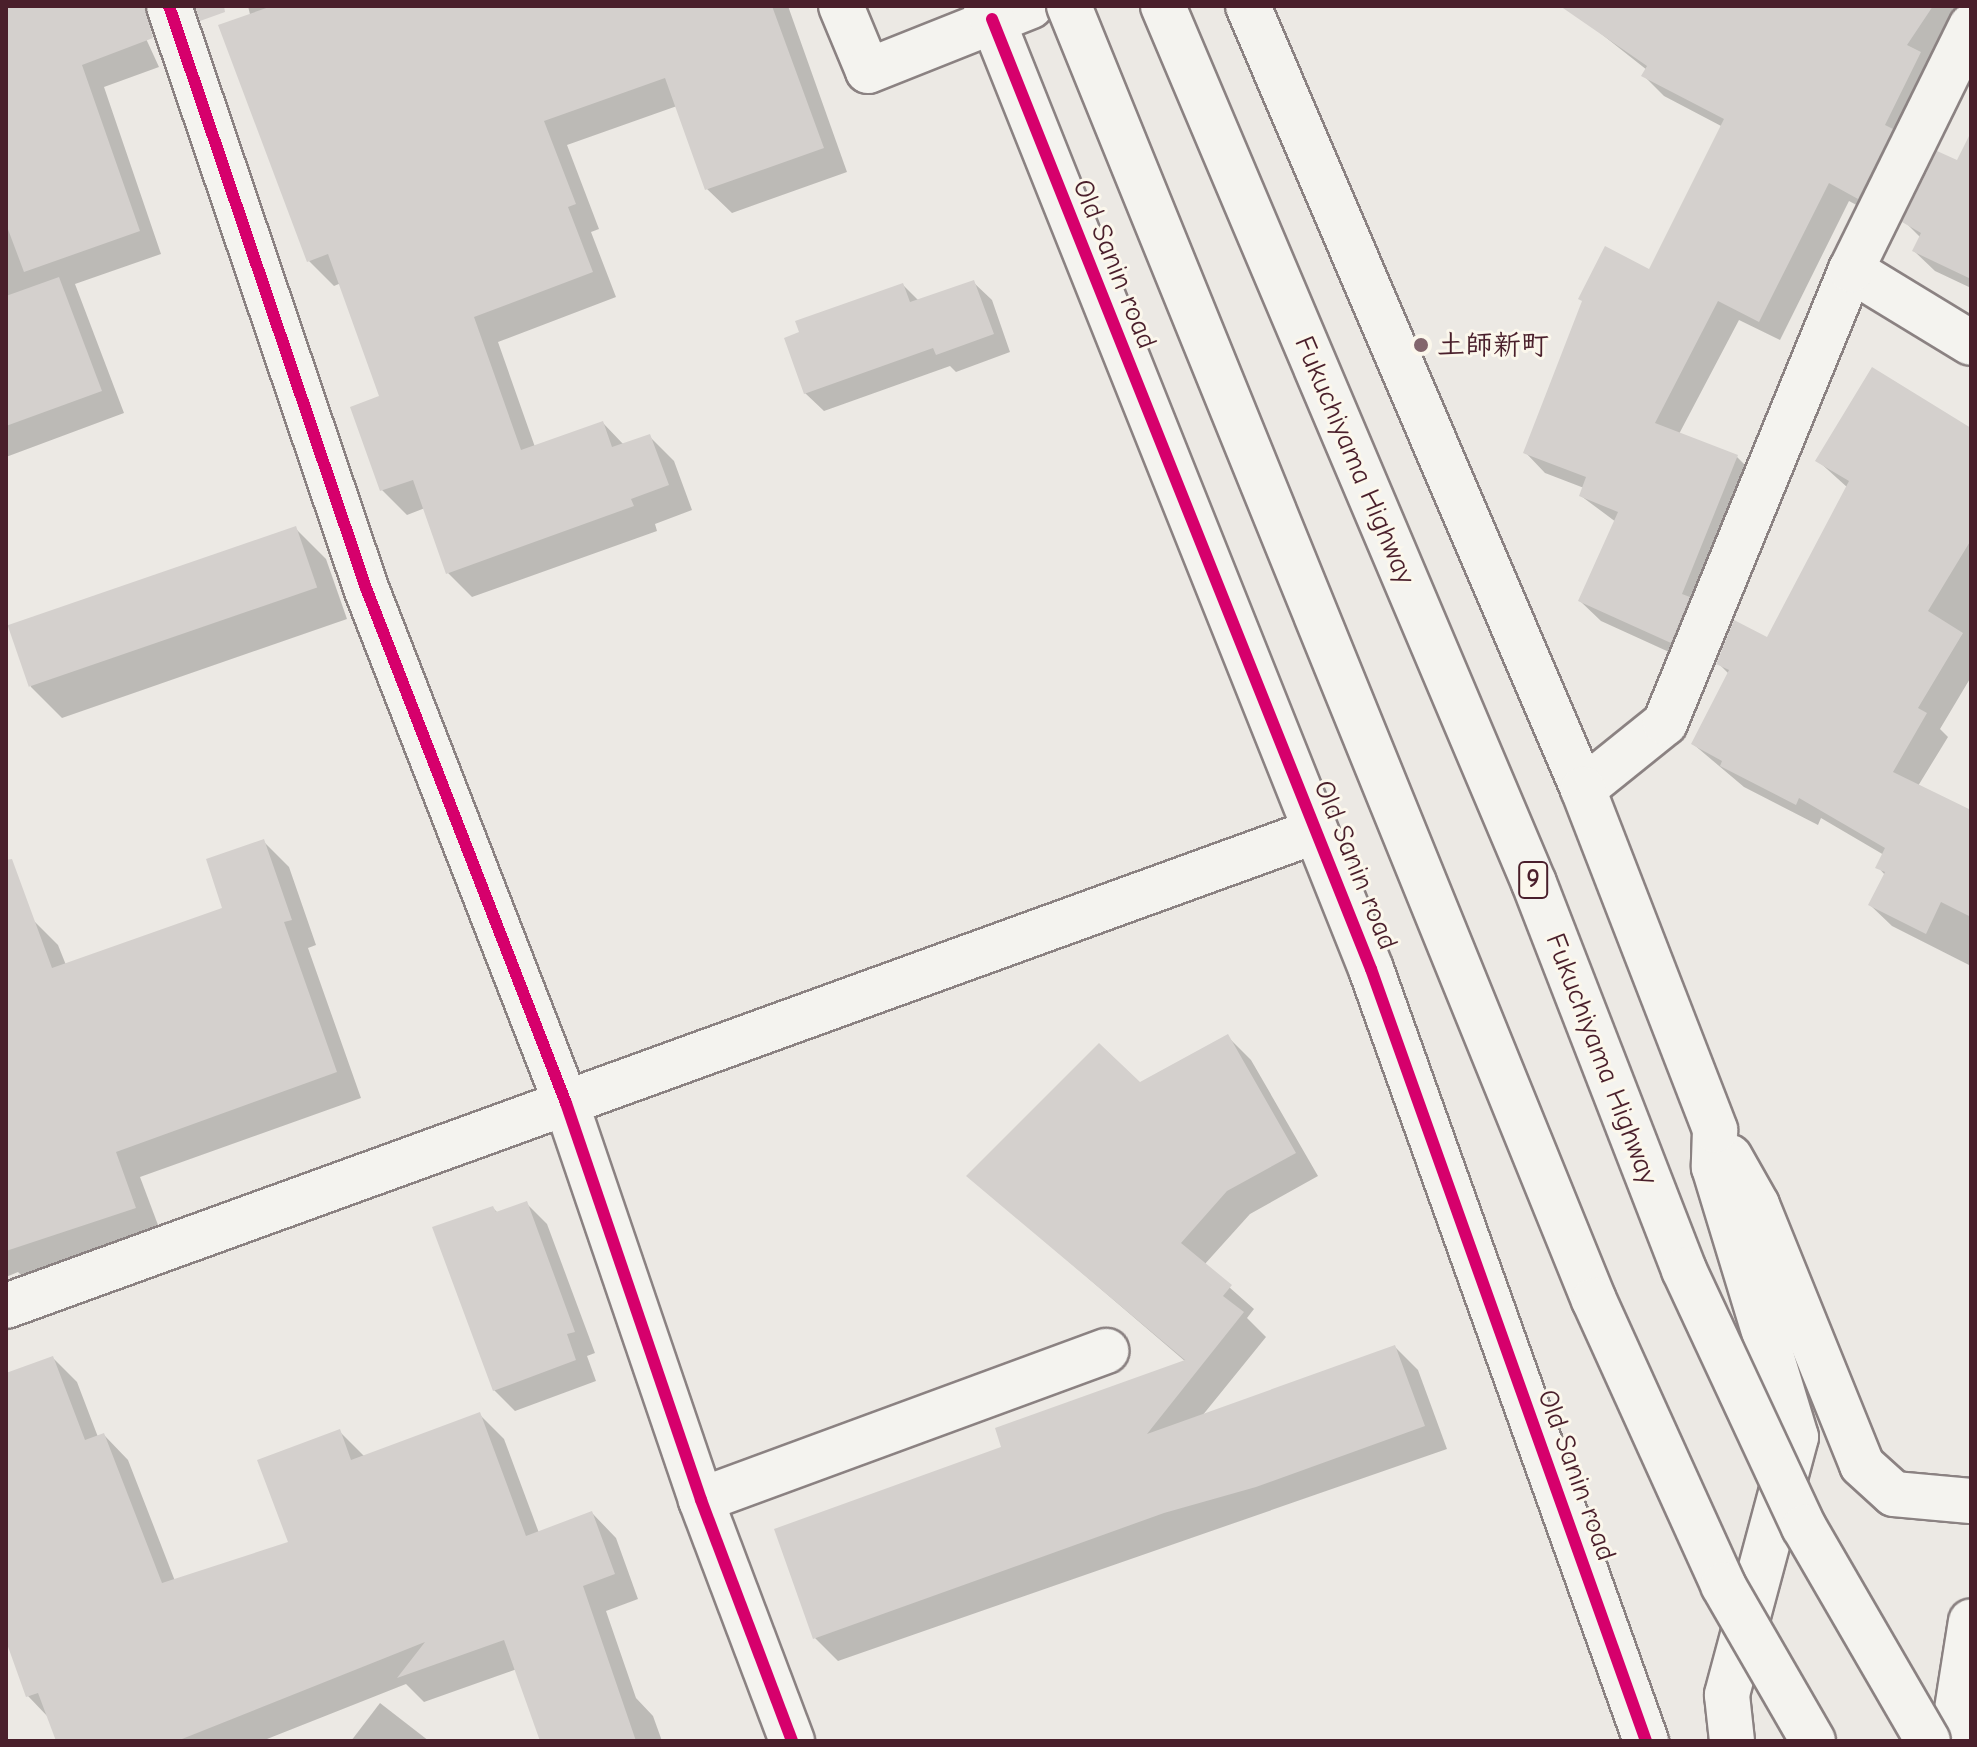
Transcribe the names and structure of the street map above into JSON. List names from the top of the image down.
{
  "streets": {
    "main road": ["Old Sanin road", "Fukuchiyama Highway", "9"]
  },
  "places": ["土師新町"]
}
